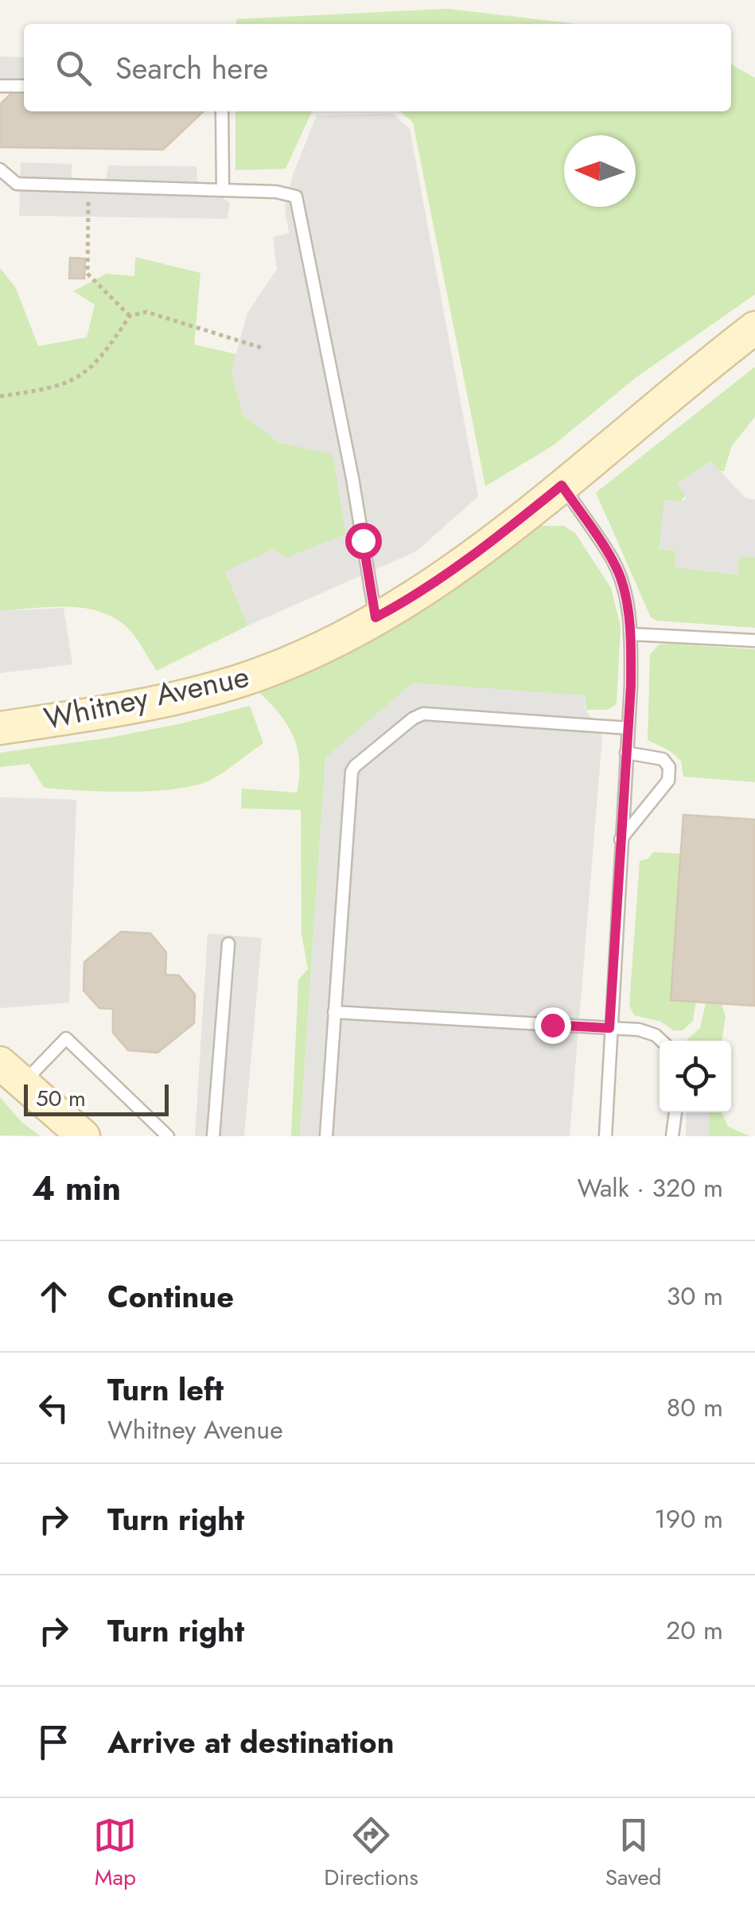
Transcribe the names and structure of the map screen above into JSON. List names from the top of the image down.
{
  "streets": {
    "main road": ["Whitney Avenue"]
  },
  "scale_bar": "50 m",
  "north": "left",
  "page": {
    "search": "Search here",
    "scale": "50 m",
    "heading": ["4 min", "Walk · 320 m"],
    "list": [
      ["Continue", "30 m"],
      ["Turn left", "Whitney Avenue", "80 m"],
      ["Turn right", "190 m"],
      ["Turn right", "20 m"],
      "Arrive at destination"
    ],
    "nav": ["Map", "Directions", "Saved"]
  }
}
